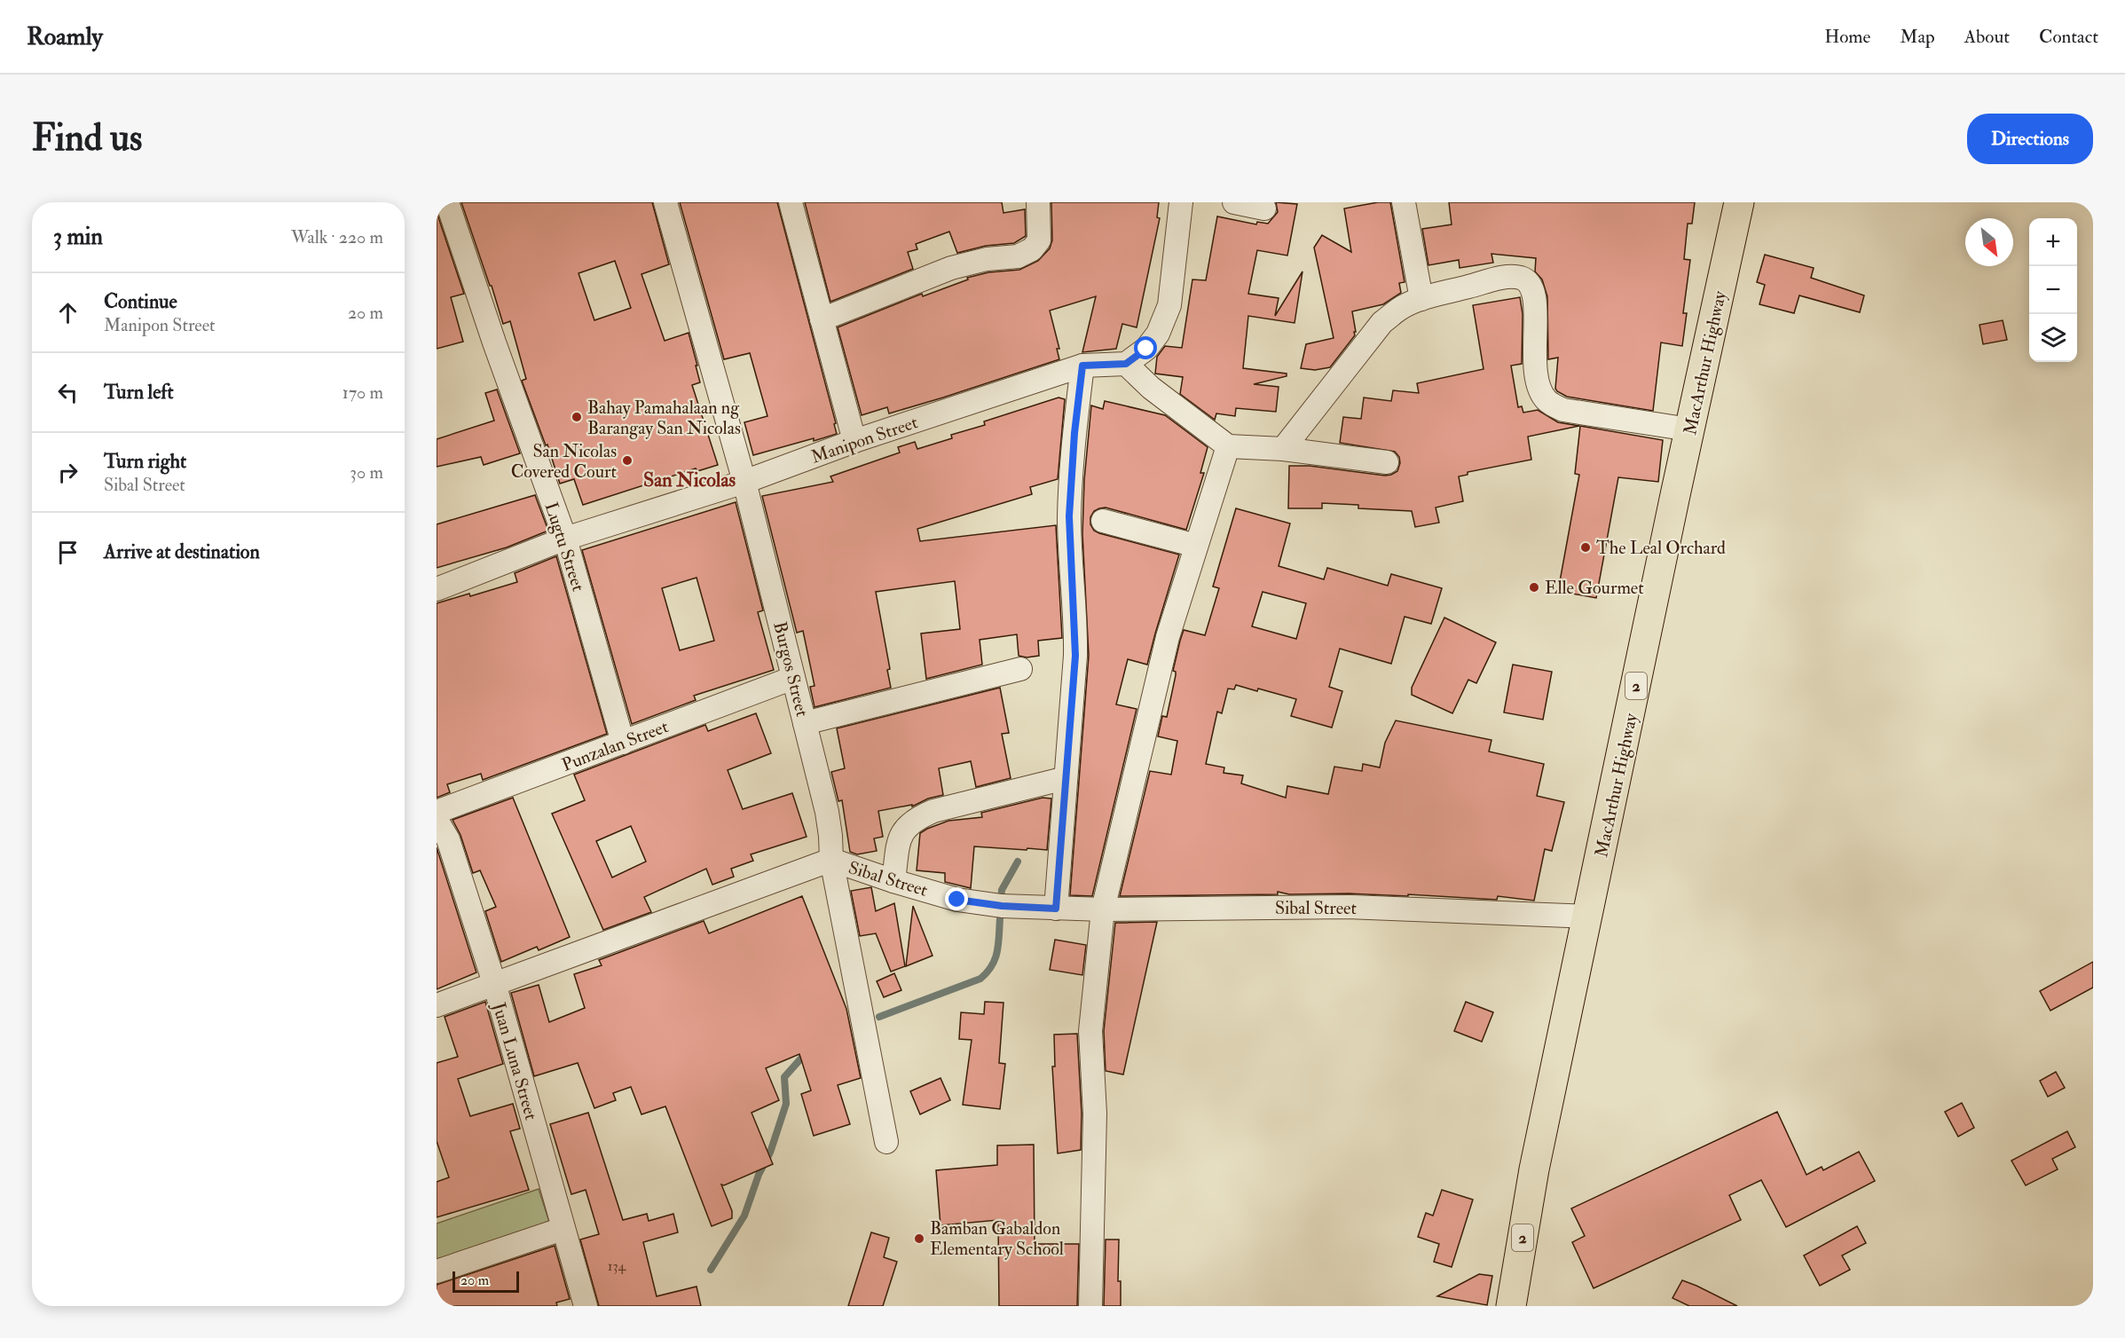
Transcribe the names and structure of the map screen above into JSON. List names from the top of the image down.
{
  "streets": {
    "highway": ["MacArthur Highway", "2"],
    "street": [
      "Manipon Street",
      "Lugtu Street",
      "Burgos Street",
      "Punzalan Street",
      "Sibal Street",
      "Juan Luna Street"
    ]
  },
  "crossings": [
    ["MacArthur Highway", "Sibal Street"],
    ["Manipon Street", "Lugtu Street"],
    ["Manipon Street", "Burgos Street"],
    ["Lugtu Street", "Punzalan Street"],
    ["Burgos Street", "Punzalan Street"],
    ["Burgos Street", "Sibal Street"],
    ["Sibal Street", "Juan Luna Street"]
  ],
  "districts": ["San Nicolas"],
  "places": [
    "Bahay Pamahalaan ng Barangay San Nicolas",
    "San Nicolas Covered Court",
    "The Leal Orchard",
    "Elle Gourmet",
    "Bamban Gabaldon Elementary School"
  ],
  "house_numbers": ["134"],
  "scale_bar": "20 m",
  "north": "bottom right",
  "page": {
    "header": "Roamly",
    "nav": [
      "Home",
      "Map",
      "About",
      "Contact"
    ],
    "buttons": "Directions",
    "title": "Find us",
    "heading": ["3 min", "Walk · 220 m"],
    "map_buttons": ["+", "−"],
    "list": [
      ["Continue", "Manipon Street", "20 m"],
      ["Turn left", "170 m"],
      ["Turn right", "Sibal Street", "30 m"],
      "Arrive at destination"
    ],
    "scale": "20 m"
  }
}
